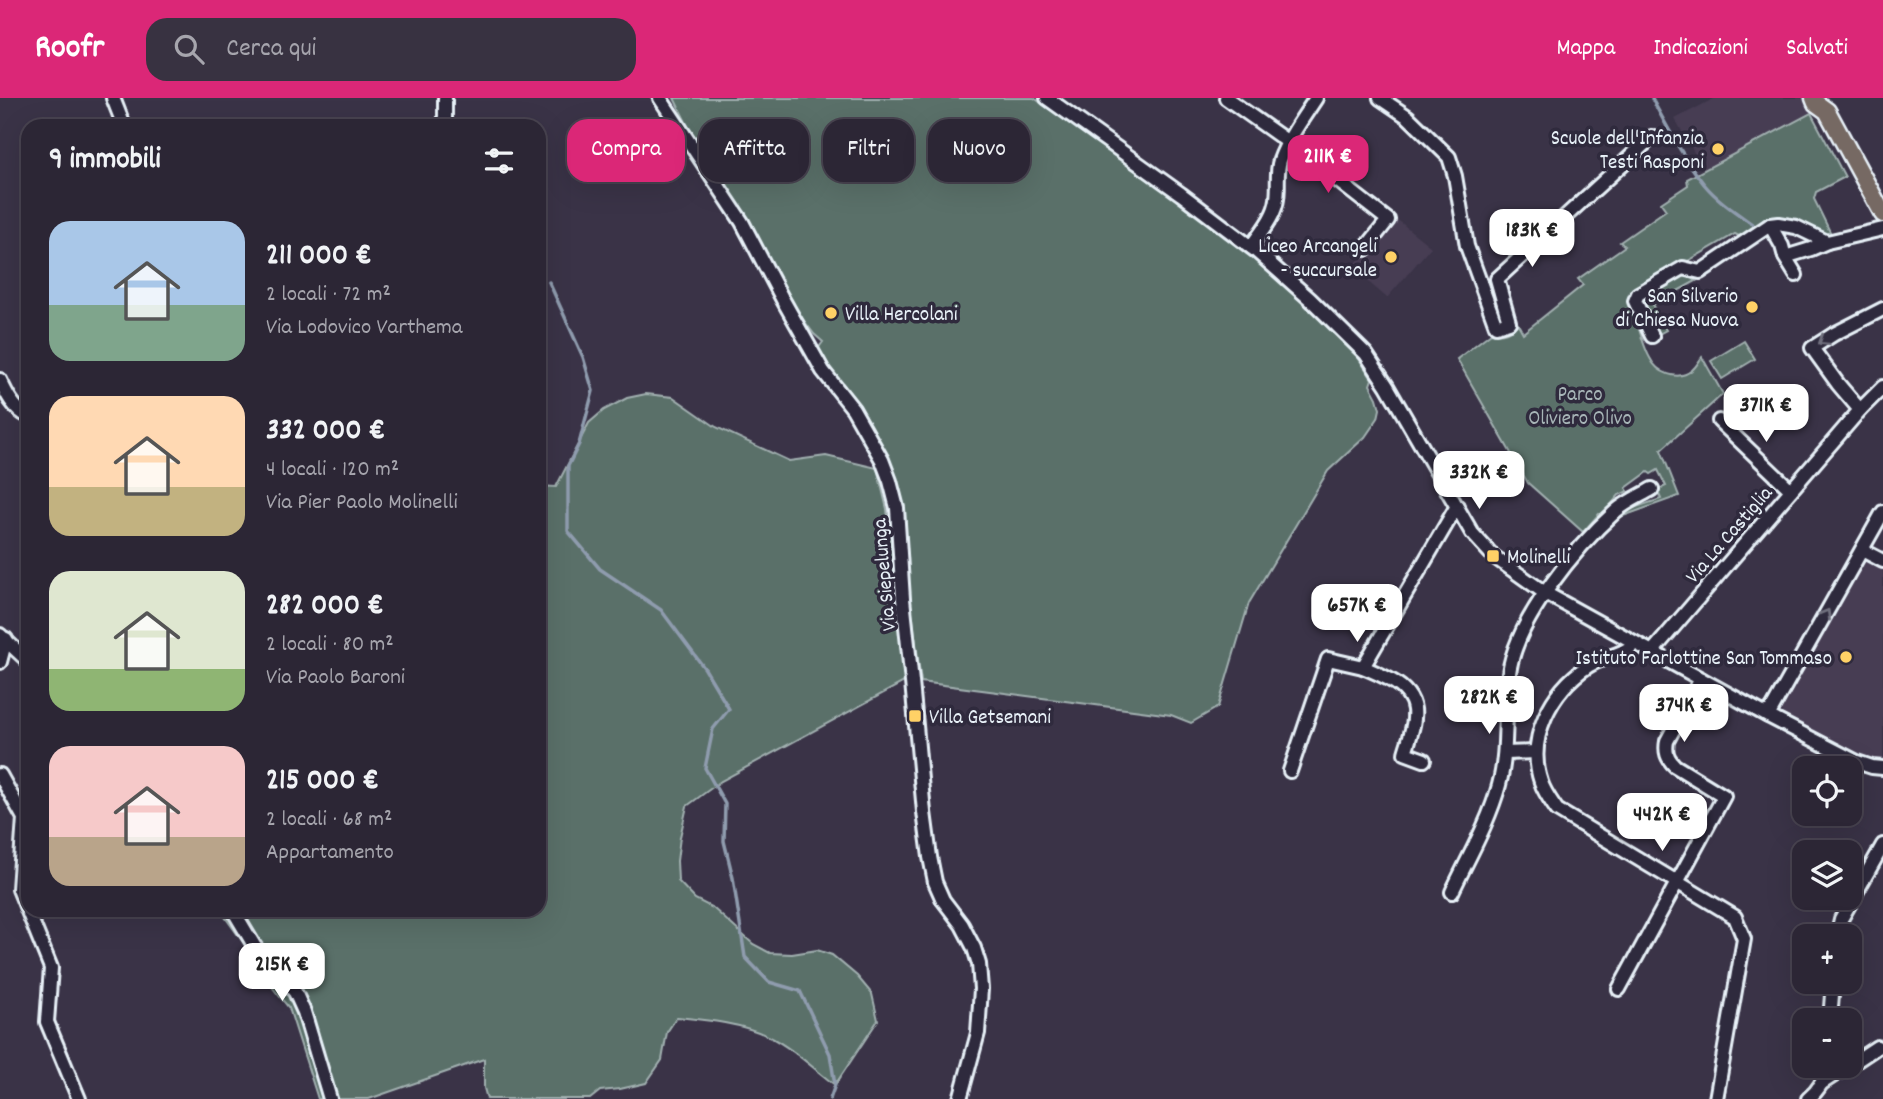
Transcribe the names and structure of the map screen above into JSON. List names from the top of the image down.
{
  "streets": {
    "street": ["Via La Castiglia", "Via Siepelunga"]
  },
  "parks": ["Parco Oliviero Olivo"],
  "places": {
    "other": [
      "Scuole dell'Infanzia Testi Rasponi",
      "Liceo Arcangeli - succursale",
      "San Silverio di Chiesa Nuova",
      "Villa Hercolani",
      "Istituto Farlottine San Tommaso"
    ],
    "transit": ["Molinelli", "Villa Getsemani"]
  },
  "page": {
    "header": "Roofr",
    "search": "Cerca qui",
    "nav": ["Mappa", "Indicazioni", "Salvati"],
    "chip": [
      "Compra",
      "Affitta",
      "Filtri",
      "Nuovo"
    ],
    "heading": "9 immobili",
    "price": [
      "211K €",
      "183K €",
      "371K €",
      "332K €",
      "657K €",
      "282K €",
      "374K €",
      "442K €",
      "215K €"
    ],
    "list": [
      {
        "name": "211 000 €",
        "note": "2 locali · 72 m² · Via Lodovico Varthema"
      },
      {
        "name": "332 000 €",
        "note": "4 locali · 120 m² · Via Pier Paolo Molinelli"
      },
      {
        "name": "282 000 €",
        "note": "2 locali · 80 m² · Via Paolo Baroni"
      },
      {
        "name": "215 000 €",
        "note": "2 locali · 68 m² · Appartamento"
      }
    ],
    "map_buttons": ["+", "−"]
  }
}
